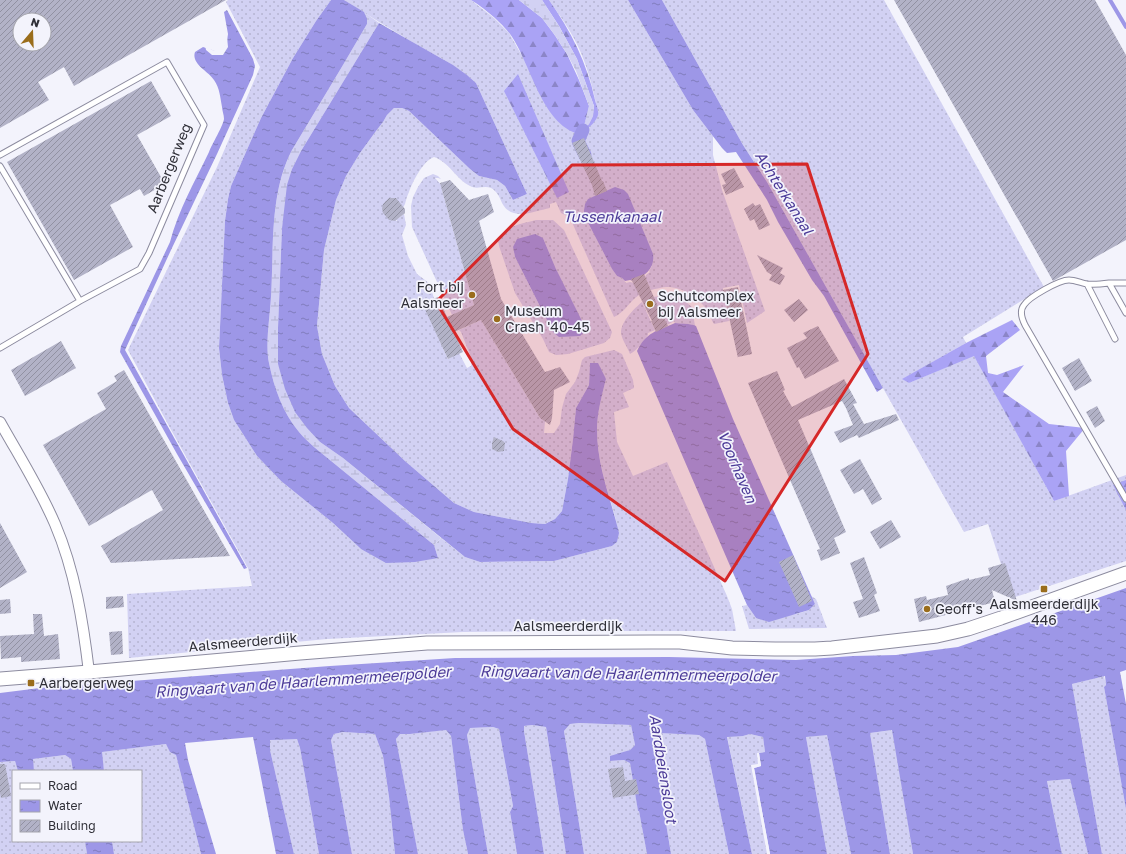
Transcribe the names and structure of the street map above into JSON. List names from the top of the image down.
{
  "streets": {
    "street": ["Aalsmeerderdijk"],
    "lane": ["Aarbergerweg"]
  },
  "water": [
    "Achterkanaal",
    "Tussenkanaal",
    "Voorhaven",
    "Ringvaart van de Haarlemmermeerpolder",
    "Aardbeiensloot"
  ],
  "places": {
    "other": [
      "Fort bij Aalsmeer",
      "Schutcomplex bij Aalsmeer",
      "Museum Crash '40-45",
      "Geoff's"
    ],
    "transit": ["Aalsmeerderdijk 446", "Aarbergerweg"]
  },
  "legend": ["Road", "Water", "Building"],
  "north": "top"
}
